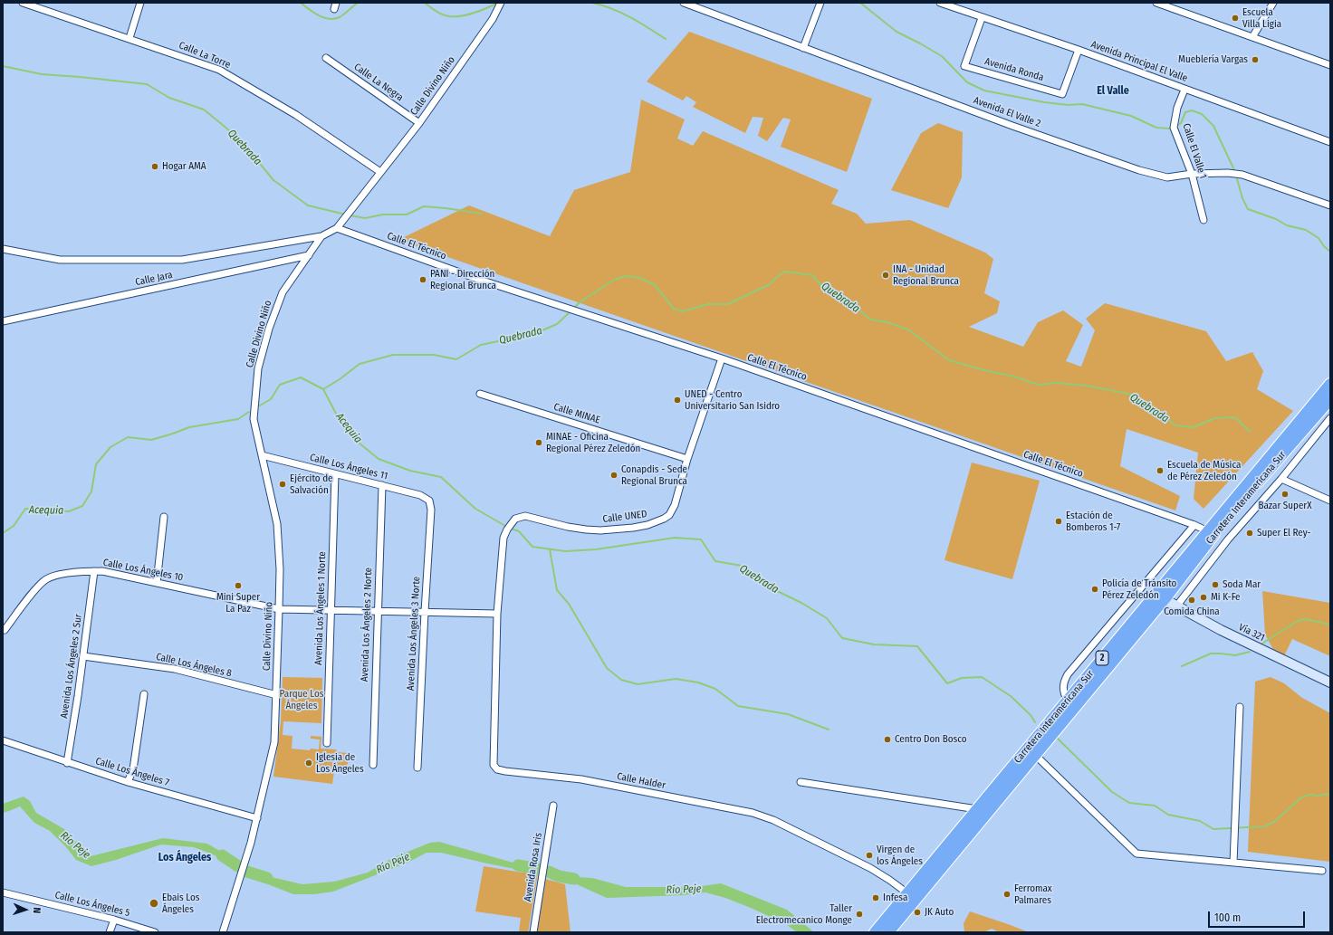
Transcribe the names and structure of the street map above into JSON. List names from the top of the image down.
{
  "streets": {
    "highway": ["Carretera Interamericana Sur", "2"],
    "street": [
      "Calle La Torre",
      "Avenida Principal El Valle",
      "Avenida Ronda",
      "Calle La Negra",
      "Calle Divino Niño",
      "Avenida El Valle 2",
      "Calle El Valle 1",
      "Calle El Técnico",
      "Calle Jara",
      "Calle MINAE",
      "Calle Los Ángeles 11",
      "Calle UNED",
      "Calle Los Ángeles 10",
      "Avenida Los Ángeles 1 Norte",
      "Avenida Los Ángeles 2 Norte",
      "Vía 321",
      "Avenida Los Ángeles 3 Norte",
      "Calle Los Ángeles 8",
      "Avenida Los Ángeles 2 Sur",
      "Calle Los Ángeles 7",
      "Calle Halder",
      "Avenida Rosa Iris",
      "Calle Los Ángeles 5"
    ]
  },
  "crossings": [
    ["Calle La Torre", "Calle Divino Niño"],
    ["Avenida Principal El Valle", "Avenida Ronda"],
    ["Avenida Principal El Valle", "Calle El Valle 1"],
    ["Calle La Negra", "Calle Divino Niño"],
    ["Calle Divino Niño", "Calle El Técnico"],
    ["Calle Divino Niño", "Calle Jara"],
    ["Calle Divino Niño", "Calle Los Ángeles 11"],
    ["Calle Divino Niño", "Calle Los Ángeles 10"],
    ["Calle Divino Niño", "Calle Los Ángeles 8"],
    ["Calle Divino Niño", "Calle Los Ángeles 7"],
    ["Avenida El Valle 2", "Calle El Valle 1"],
    ["Calle El Técnico", "Carretera Interamericana Sur"],
    ["Calle El Técnico", "Calle UNED"],
    ["Calle MINAE", "Calle UNED"],
    ["Calle Los Ángeles 11", "Avenida Los Ángeles 1 Norte"],
    ["Calle Los Ángeles 11", "Avenida Los Ángeles 2 Norte"],
    ["Calle Los Ángeles 11", "Avenida Los Ángeles 3 Norte"],
    ["Carretera Interamericana Sur", "Vía 321"],
    ["Carretera Interamericana Sur", "Calle Halder"],
    ["Calle UNED", "Calle Los Ángeles 10"],
    ["Calle UNED", "Calle Halder"],
    ["Calle Los Ángeles 10", "Avenida Los Ángeles 1 Norte"],
    ["Calle Los Ángeles 10", "Avenida Los Ángeles 2 Norte"],
    ["Calle Los Ángeles 10", "Avenida Los Ángeles 3 Norte"],
    ["Calle Los Ángeles 10", "Avenida Los Ángeles 2 Sur"],
    ["Calle Los Ángeles 10", "Calle Halder"],
    ["Calle Los Ángeles 8", "Avenida Los Ángeles 2 Sur"],
    ["Avenida Los Ángeles 2 Sur", "Calle Los Ángeles 7"]
  ],
  "districts": ["El Valle", "Los Ángeles"],
  "water": ["Quebrada", "Acequia", "Río Peje"],
  "parks": ["Parque Los Ángeles"],
  "places": [
    "Escuela Villa Ligia",
    "Mueblería Vargas",
    "Hogar AMA",
    "INA - Unidad Regional Brunca",
    "PANI - Dirección Regional Brunca",
    "UNED - Centro Universitario San Isidro",
    "MINAE - Oficina Regional Pérez Zeledón",
    "Escuela de Música de Pérez Zeledón",
    "Conapdis - Sede Regional Brunca",
    "Ejército de Salvación",
    "Bazar SuperX",
    "Estación de Bomberos 1-7",
    "Super El Rey-",
    "Soda Mar",
    "Mini Super La Paz",
    "Policía de Tránsito Pérez Zeledón",
    "Mi K-Fe",
    "Comida China",
    "Centro Don Bosco",
    "Iglesia de Los Ángeles",
    "Virgen de los Ángeles",
    "Ferromax Palmares",
    "Infesa",
    "Ebais Los Ángeles",
    "JK Auto",
    "Taller Electromecanico Monge"
  ],
  "scale_bar": "100 m",
  "north": "right"
}
